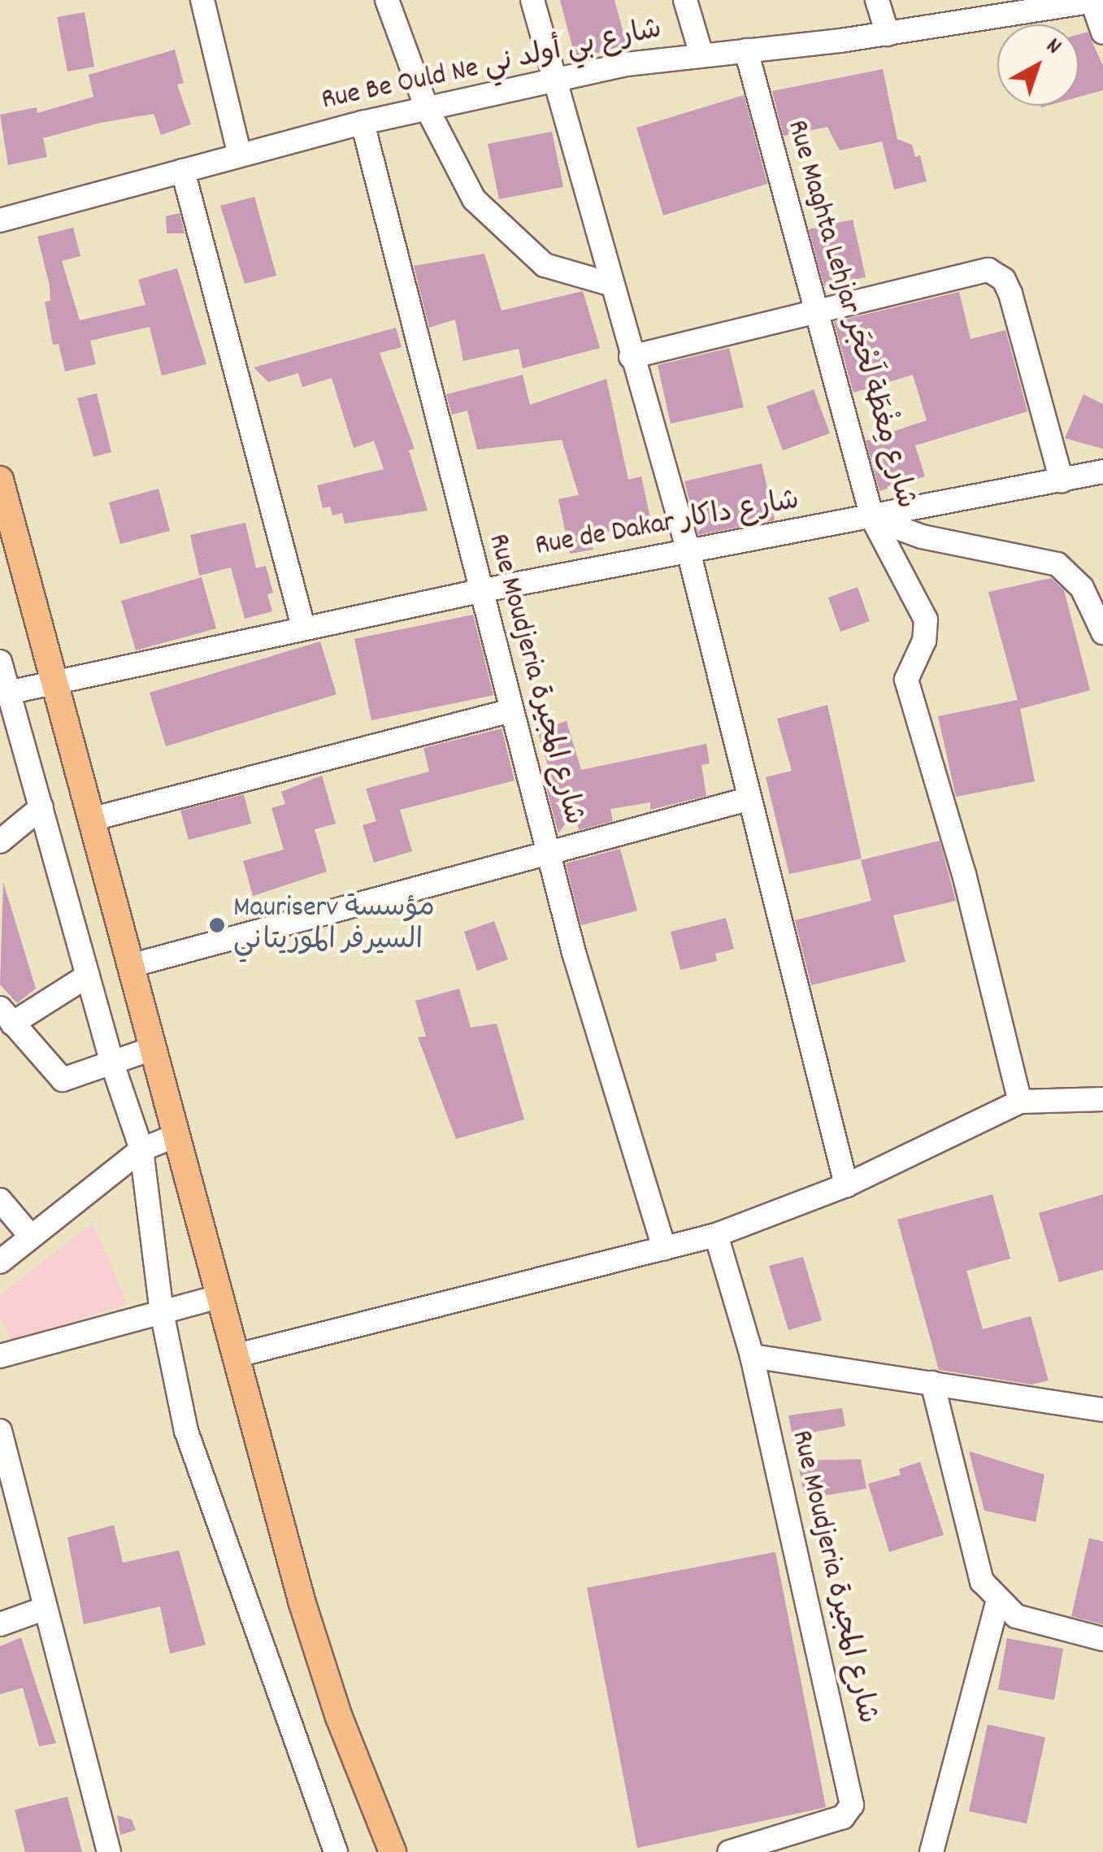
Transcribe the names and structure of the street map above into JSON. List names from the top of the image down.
{
  "streets": {
    "street": [
      "Rue Be Ould Ne شارع بي أولد ني",
      "Rue Maghta Lehjar شارع مِغْطَة لَحْجَر",
      "Rue de Dakar شارع داكار",
      "Rue Moudjeria شارع المجيرة"
    ]
  },
  "crossings": [
    ["Rue Be Ould Ne شارع بي أولد ني", "Rue Maghta Lehjar شارع مِغْطَة لَحْجَر"],
    ["Rue Be Ould Ne شارع بي أولد ني", "Rue Moudjeria شارع المجيرة"],
    ["Rue Maghta Lehjar شارع مِغْطَة لَحْجَر", "Rue de Dakar شارع داكار"],
    ["Rue de Dakar شارع داكار", "Rue Moudjeria شارع المجيرة"]
  ],
  "places": ["Mauriserv مؤسسة السيرفر الموريتاني"],
  "north": "top right"
}
